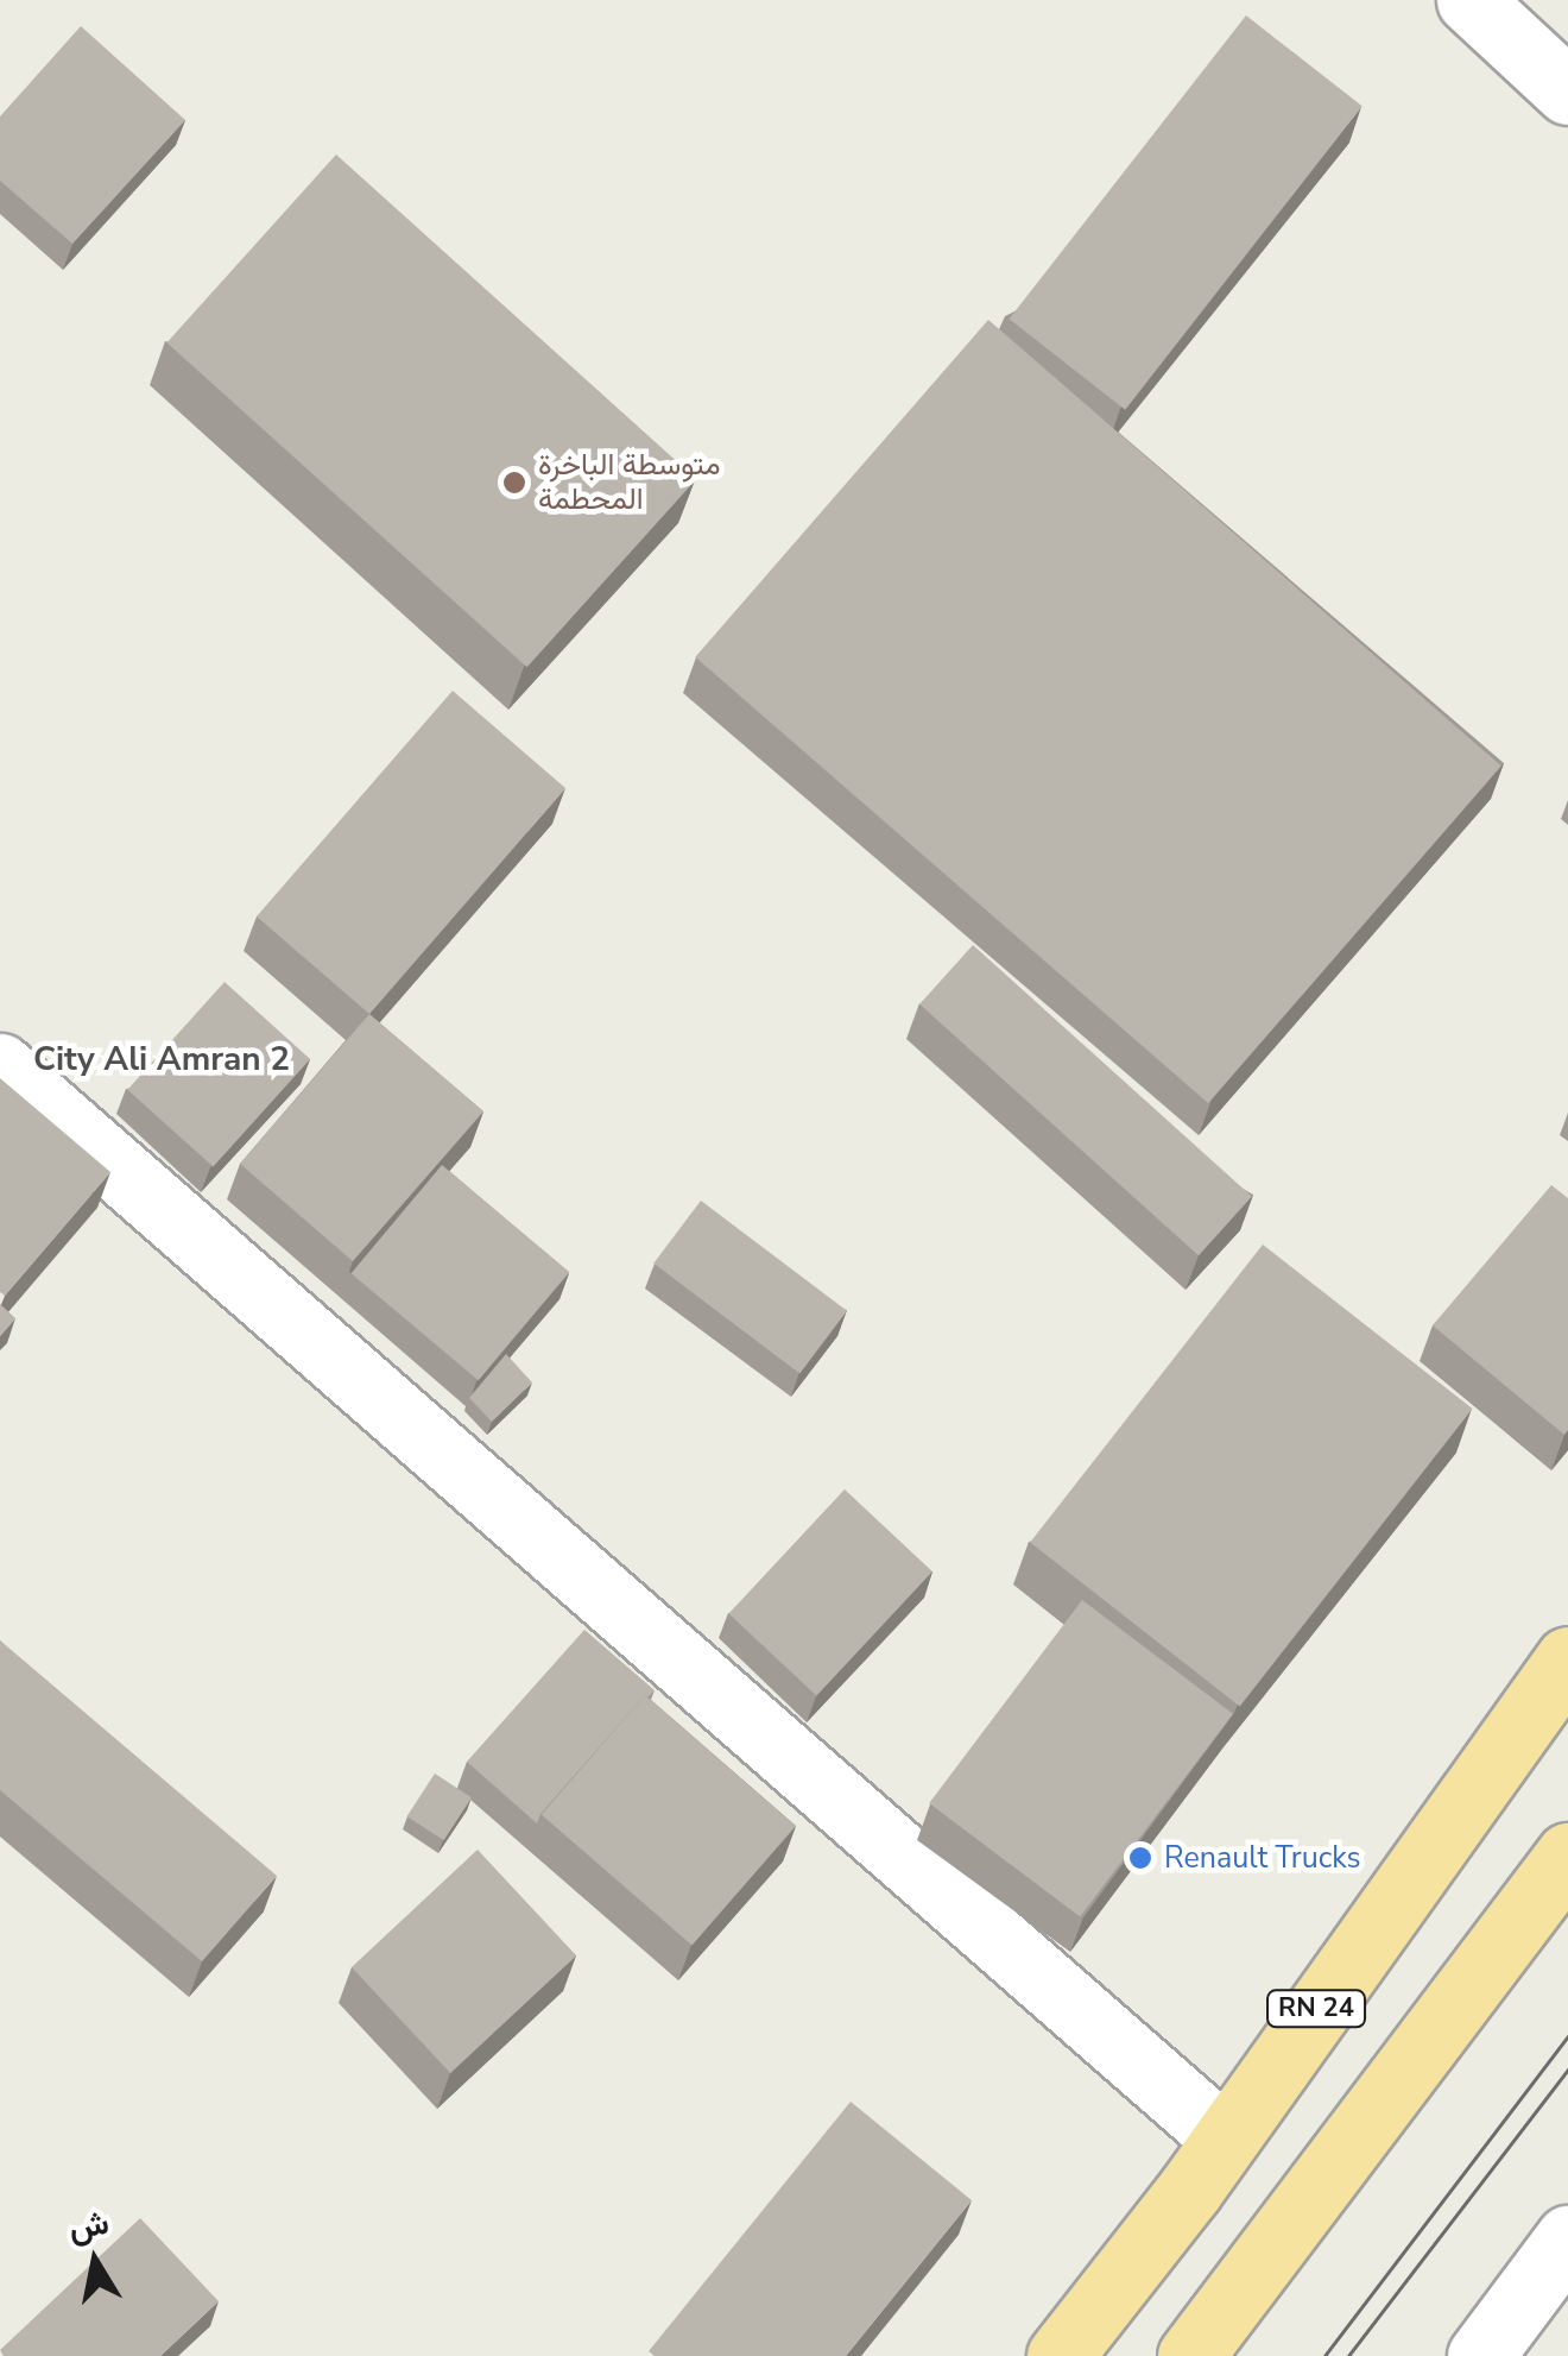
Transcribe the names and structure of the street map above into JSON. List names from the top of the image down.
{
  "streets": {
    "main road": ["RN 24"]
  },
  "districts": ["City Ali Amran 2"],
  "places": ["متوسطة الباخرة المحطمة", "Renault Trucks"],
  "north": "top"
}
